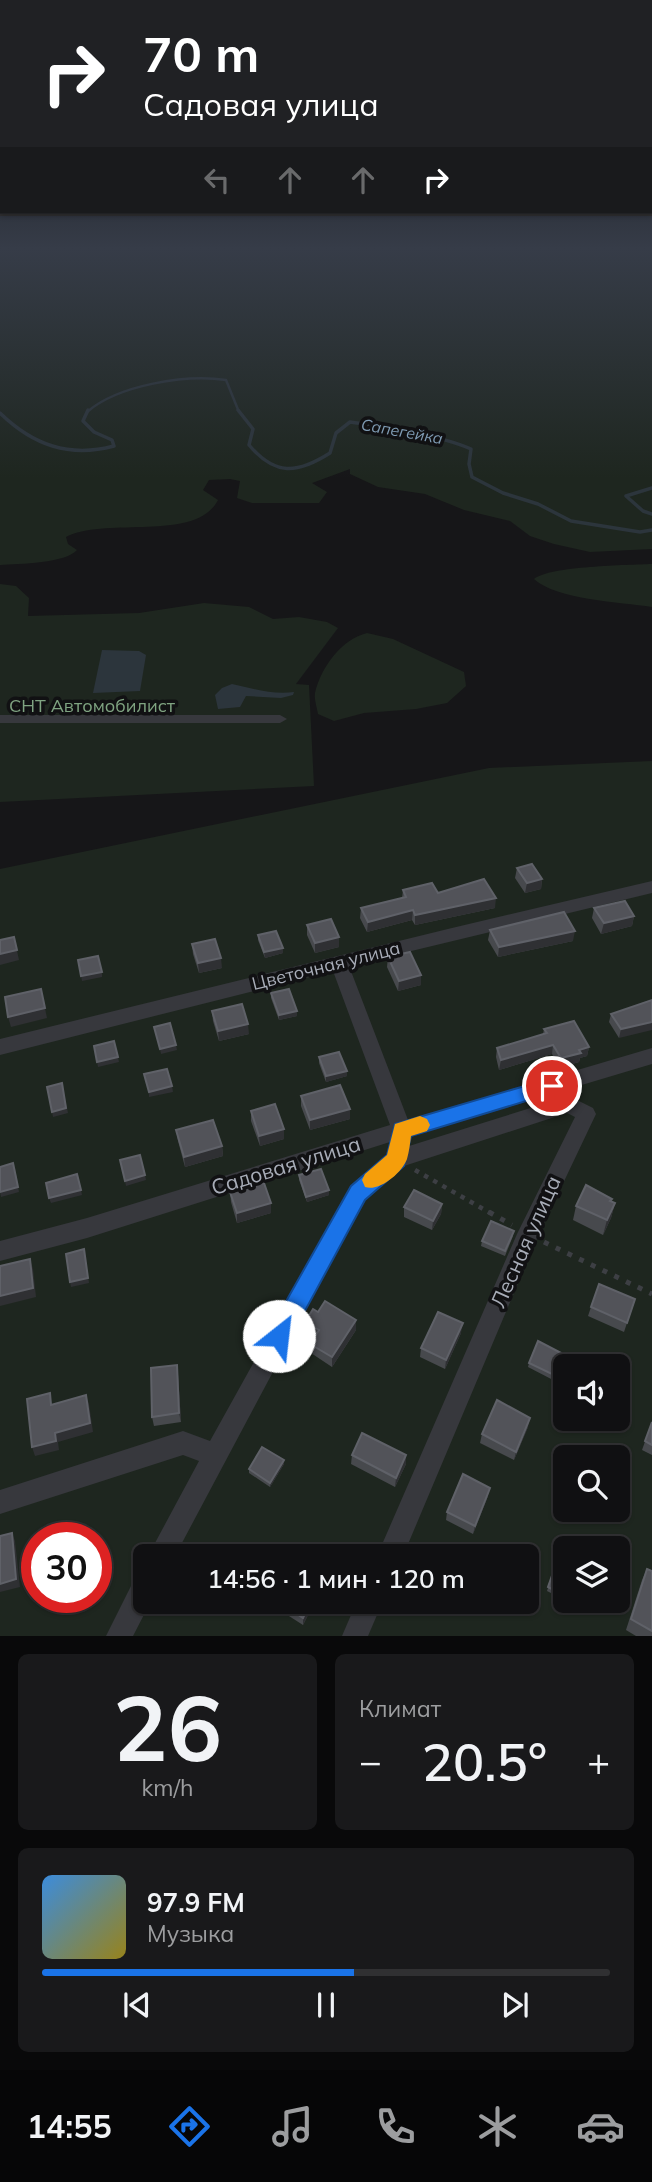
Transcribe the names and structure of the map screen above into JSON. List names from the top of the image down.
{
  "streets": {
    "street": ["Цветочная улица", "Садовая улица", "Лесная улица"]
  },
  "water": ["Сапегейка"],
  "parks": ["СНТ Автомобилист"],
  "page": {
    "turn": ["70 m", "Садовая улица"],
    "limit": "30",
    "trip": "14:56 · 1 мин · 120 m",
    "tile": [
      ["26", "km/h"],
      "Климат"
    ],
    "heat": ["−", "20.5°", "+"],
    "song": ["97.9 FM", "Музыка"],
    "tabs": "14:55"
  }
}
